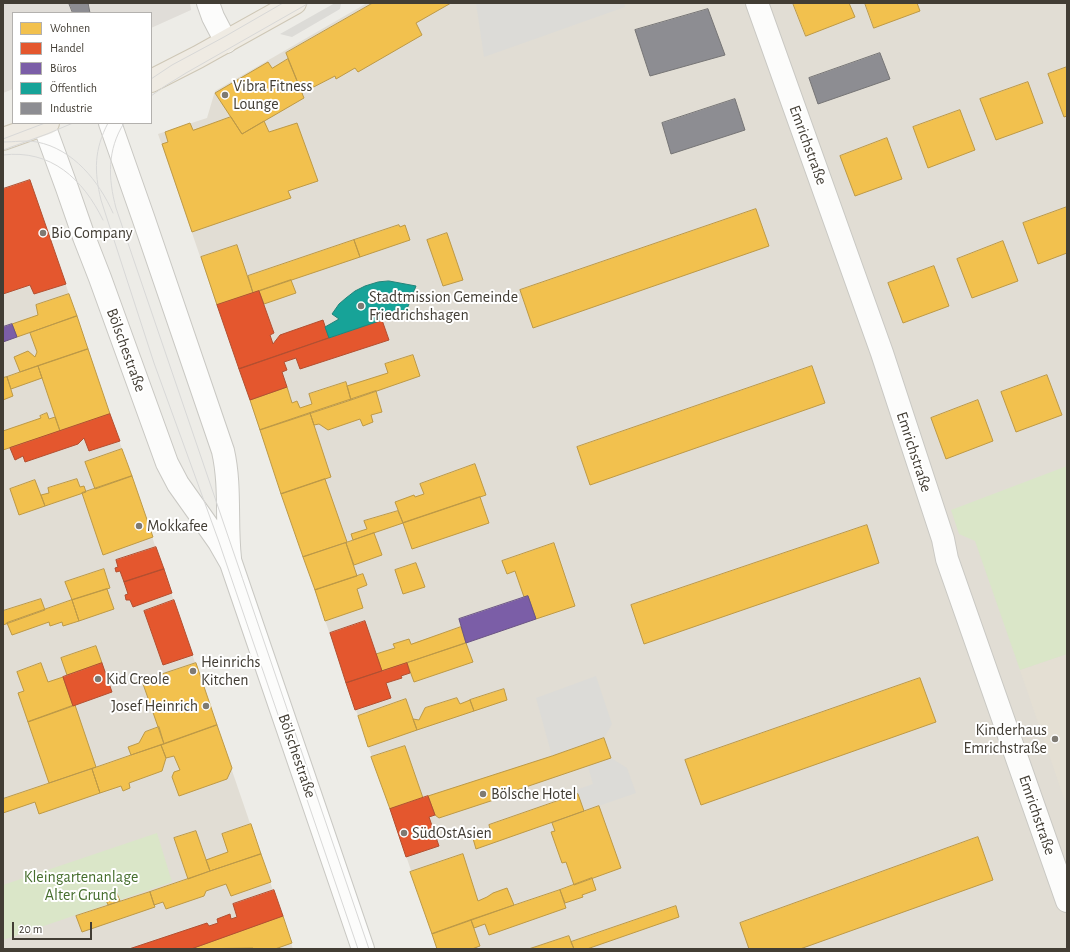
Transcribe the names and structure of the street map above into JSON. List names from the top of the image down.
{
  "streets": {
    "street": ["Emrichstraße", "Bölschestraße"]
  },
  "parks": ["Kleingartenanlage Alter Grund"],
  "places": [
    "Vibra Fitness Lounge",
    "Bio Company",
    "Stadtmission Gemeinde Friedrichshagen",
    "Mokkafee",
    "Heinrichs Kitchen",
    "Kid Creole",
    "Josef Heinrich",
    "Kinderhaus Emrichstraße",
    "Bölsche Hotel",
    "SüdOstAsien"
  ],
  "legend": [
    "Wohnen",
    "Handel",
    "Büros",
    "Öffentlich",
    "Industrie"
  ],
  "scale_bar": "20 m"
}
